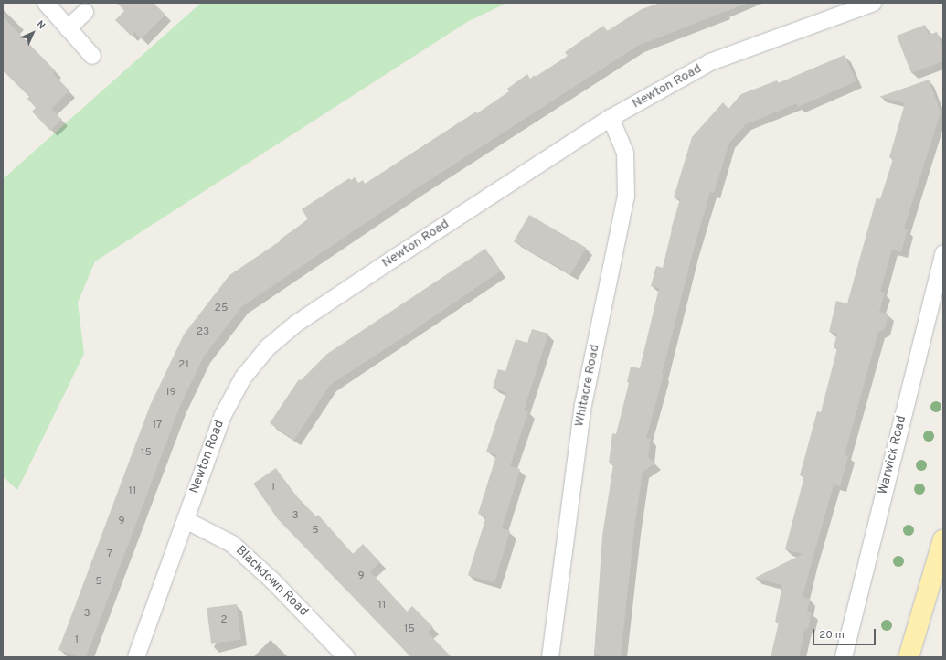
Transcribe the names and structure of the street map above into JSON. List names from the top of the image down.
{
  "streets": {
    "street": [
      "Newton Road",
      "Whitacre Road",
      "Warwick Road",
      "Blackdown Road"
    ]
  },
  "crossings": [
    ["Newton Road", "Whitacre Road"],
    ["Newton Road", "Blackdown Road"]
  ],
  "house_numbers": [
    "25",
    "23",
    "21",
    "19",
    "17",
    "15",
    "1",
    "11",
    "3",
    "9",
    "5",
    "7",
    "9",
    "5",
    "11",
    "3",
    "2",
    "15",
    "1"
  ],
  "scale_bar": "20 m",
  "north": "top right"
}
